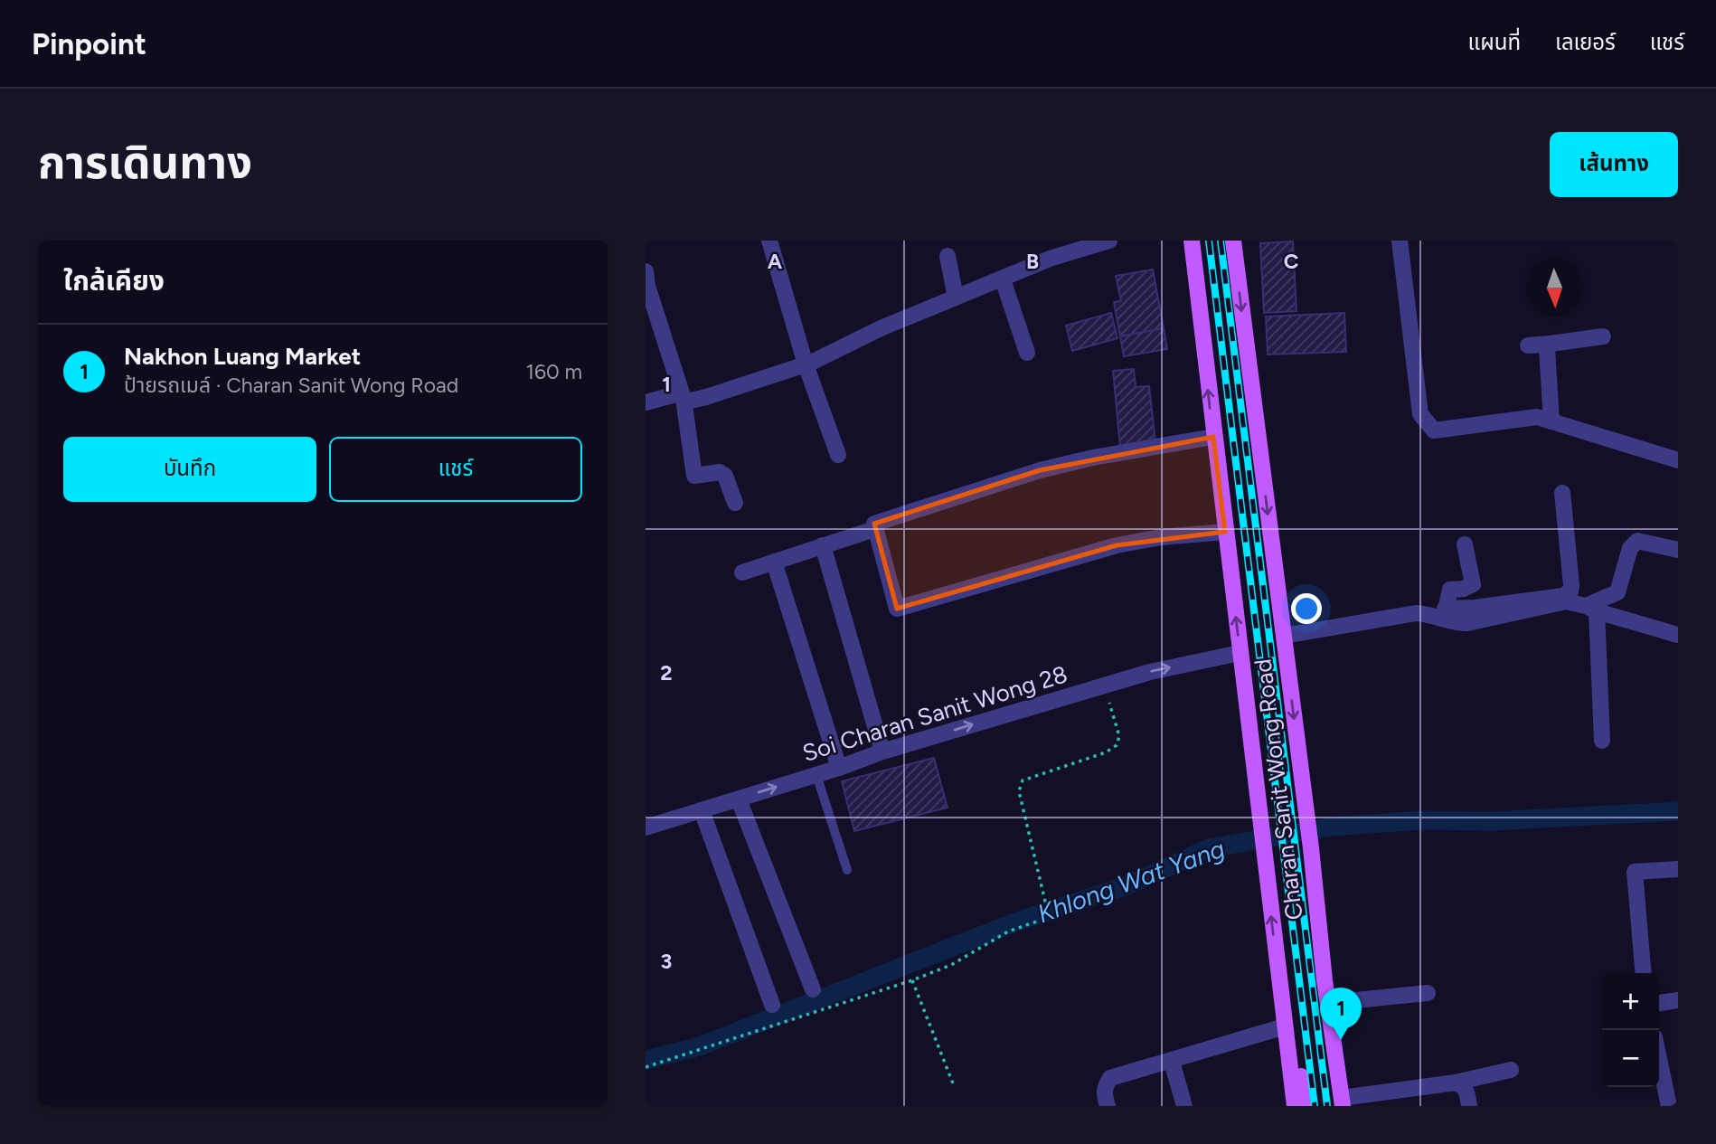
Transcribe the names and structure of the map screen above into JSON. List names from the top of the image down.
{
  "streets": {
    "main road": ["Charan Sanit Wong Road"],
    "street": ["Soi Charan Sanit Wong 28"]
  },
  "crossings": [
    ["Soi Charan Sanit Wong 28", "Charan Sanit Wong Road"]
  ],
  "one_way": ["Soi Charan Sanit Wong 28"],
  "water": ["Khlong Wat Yang"],
  "north": "bottom",
  "page": {
    "header": "Pinpoint",
    "nav": ["แผนที่", "เลเยอร์", "แชร์"],
    "title": "การเดินทาง",
    "buttons": [
      "เส้นทาง",
      ["บันทึก", "แชร์"]
    ],
    "heading": "ใกล้เคียง",
    "list": [
      {
        "mark": "1",
        "name": "Nakhon Luang Market",
        "note": "ป้ายรถเมล์ · Charan Sanit Wong Road",
        "value": "160 m"
      }
    ],
    "map_buttons": ["+", "−"],
    "pins": "1"
  },
  "grid": {
    "columns": ["A", "B", "C"],
    "rows": ["1", "2", "3"]
  }
}
